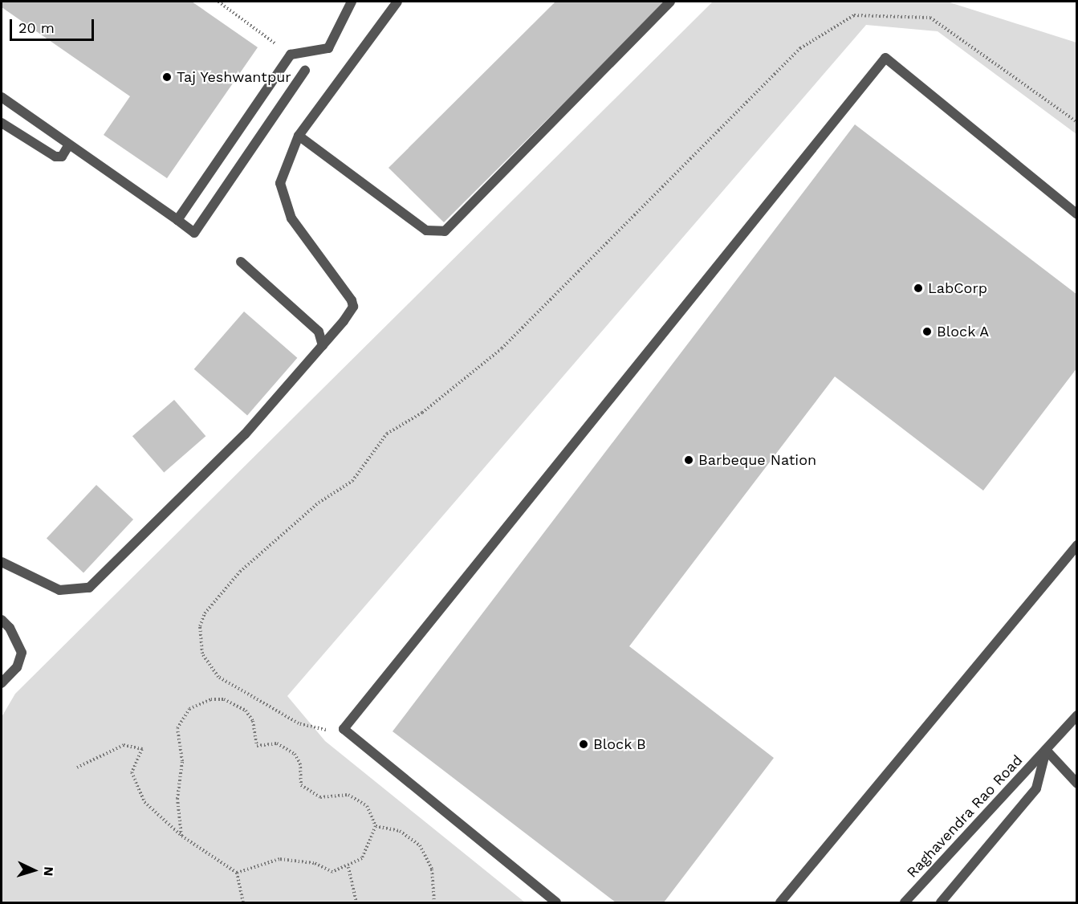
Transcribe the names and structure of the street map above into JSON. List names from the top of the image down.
{
  "streets": {
    "street": ["Raghavendra Rao Road"]
  },
  "places": [
    "Taj Yeshwantpur",
    "LabCorp",
    "Block A",
    "Barbeque Nation",
    "Block B"
  ],
  "scale_bar": "20 m",
  "north": "right"
}
